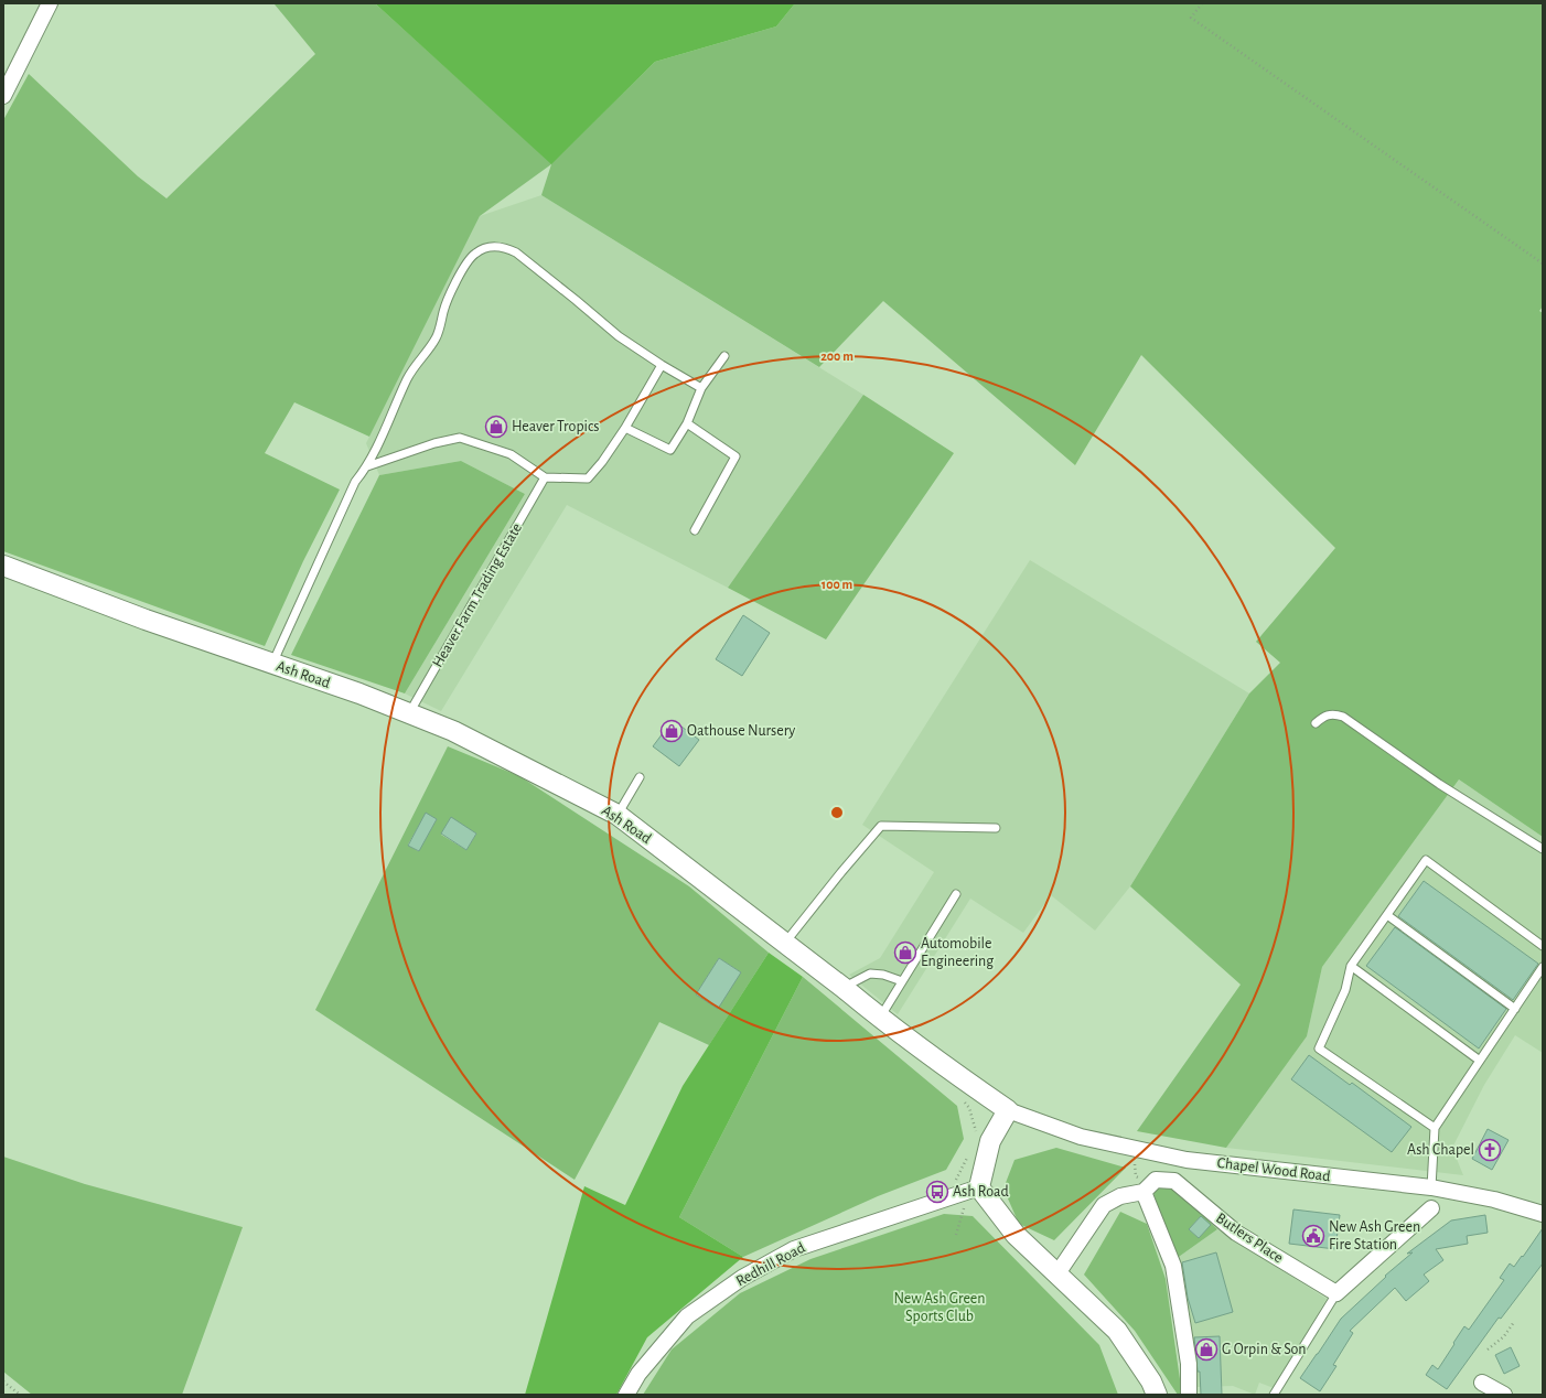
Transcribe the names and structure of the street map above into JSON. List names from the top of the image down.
{
  "streets": {
    "street": [
      "Ash Road",
      "Chapel Wood Road",
      "Butlers Place",
      "Redhill Road"
    ],
    "lane": ["Heaver Farm Trading Estate"]
  },
  "crossings": [
    ["Heaver Farm Trading Estate", "Ash Road"],
    ["Ash Road", "Chapel Wood Road"]
  ],
  "parks": ["New Ash Green Sports Club"],
  "places": {
    "shop": [
      "Heaver Tropics",
      "Oathouse Nursery",
      "Automobile Engineering",
      "G Orpin & Son"
    ],
    "church": ["Ash Chapel"],
    "bus stop": ["Ash Road"],
    "public building": ["New Ash Green Fire Station"]
  },
  "rings": ["200 m", "100 m"]
}
